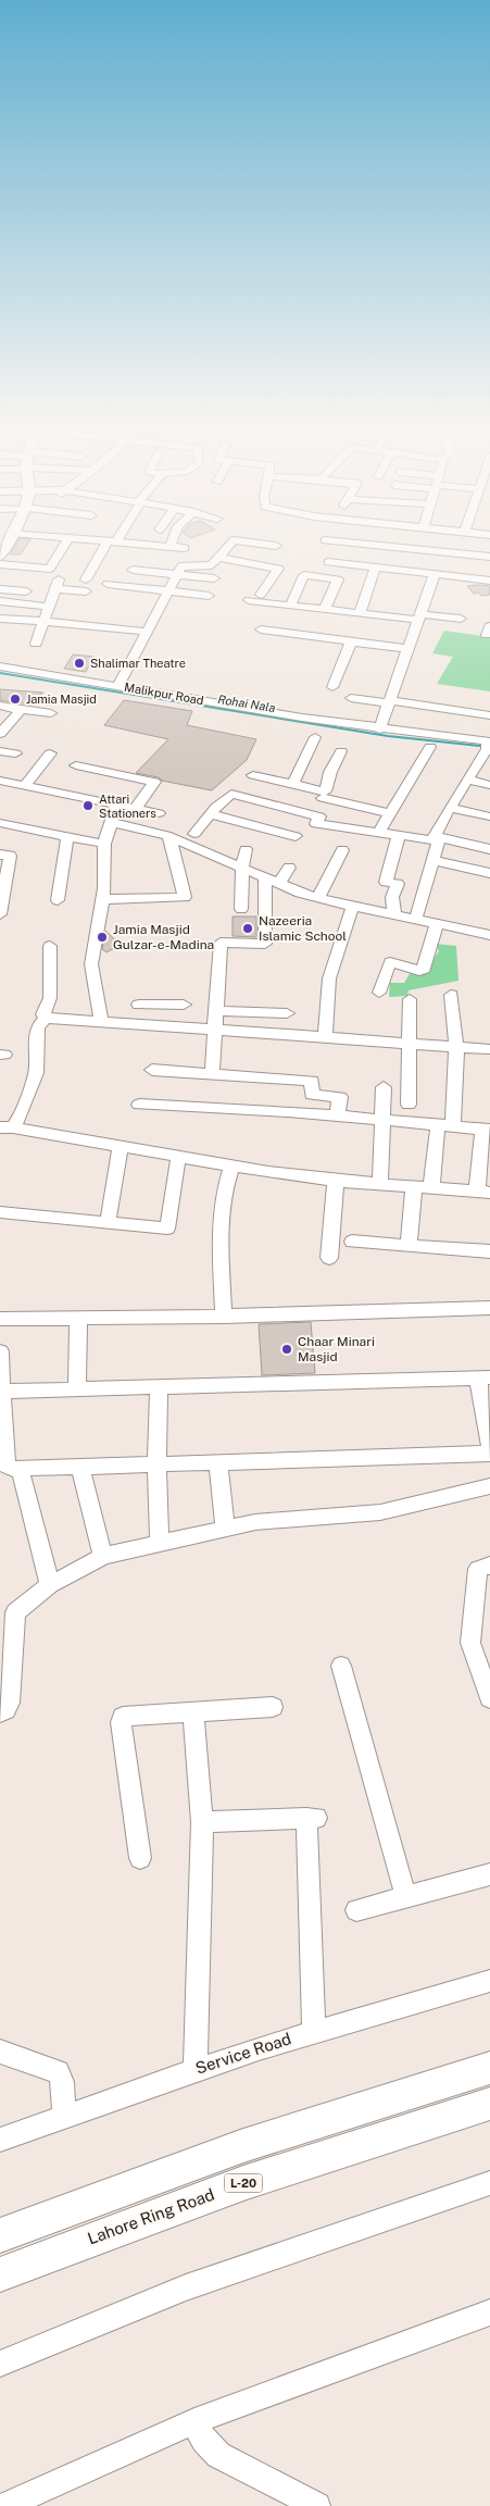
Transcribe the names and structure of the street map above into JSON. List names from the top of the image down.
{
  "streets": {
    "highway": ["L-20", "Lahore Ring Road"],
    "street": ["Malikpur Road", "Service Road"]
  },
  "water": ["Rohai Nala"],
  "places": [
    "Shalimar Theatre",
    "Jamia Masjid",
    "Attari Stationers",
    "Nazeeria Islamic School",
    "Jamia Masjid Gulzar-e-Madina",
    "Chaar Minari Masjid"
  ]
}
